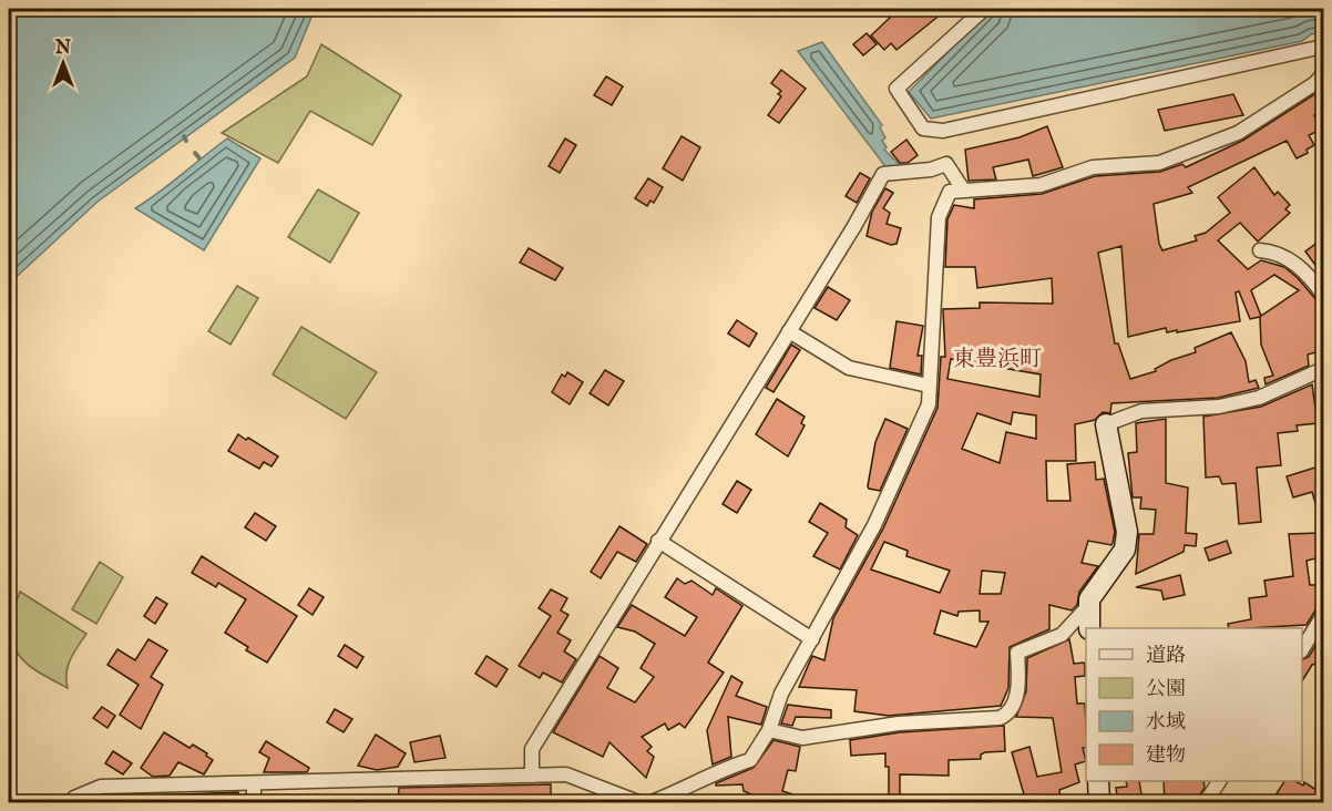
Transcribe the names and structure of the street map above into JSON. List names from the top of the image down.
{
  "districts": ["東豊浜町"],
  "legend": [
    "道路",
    "公園",
    "水域",
    "建物"
  ],
  "north": "top"
}
